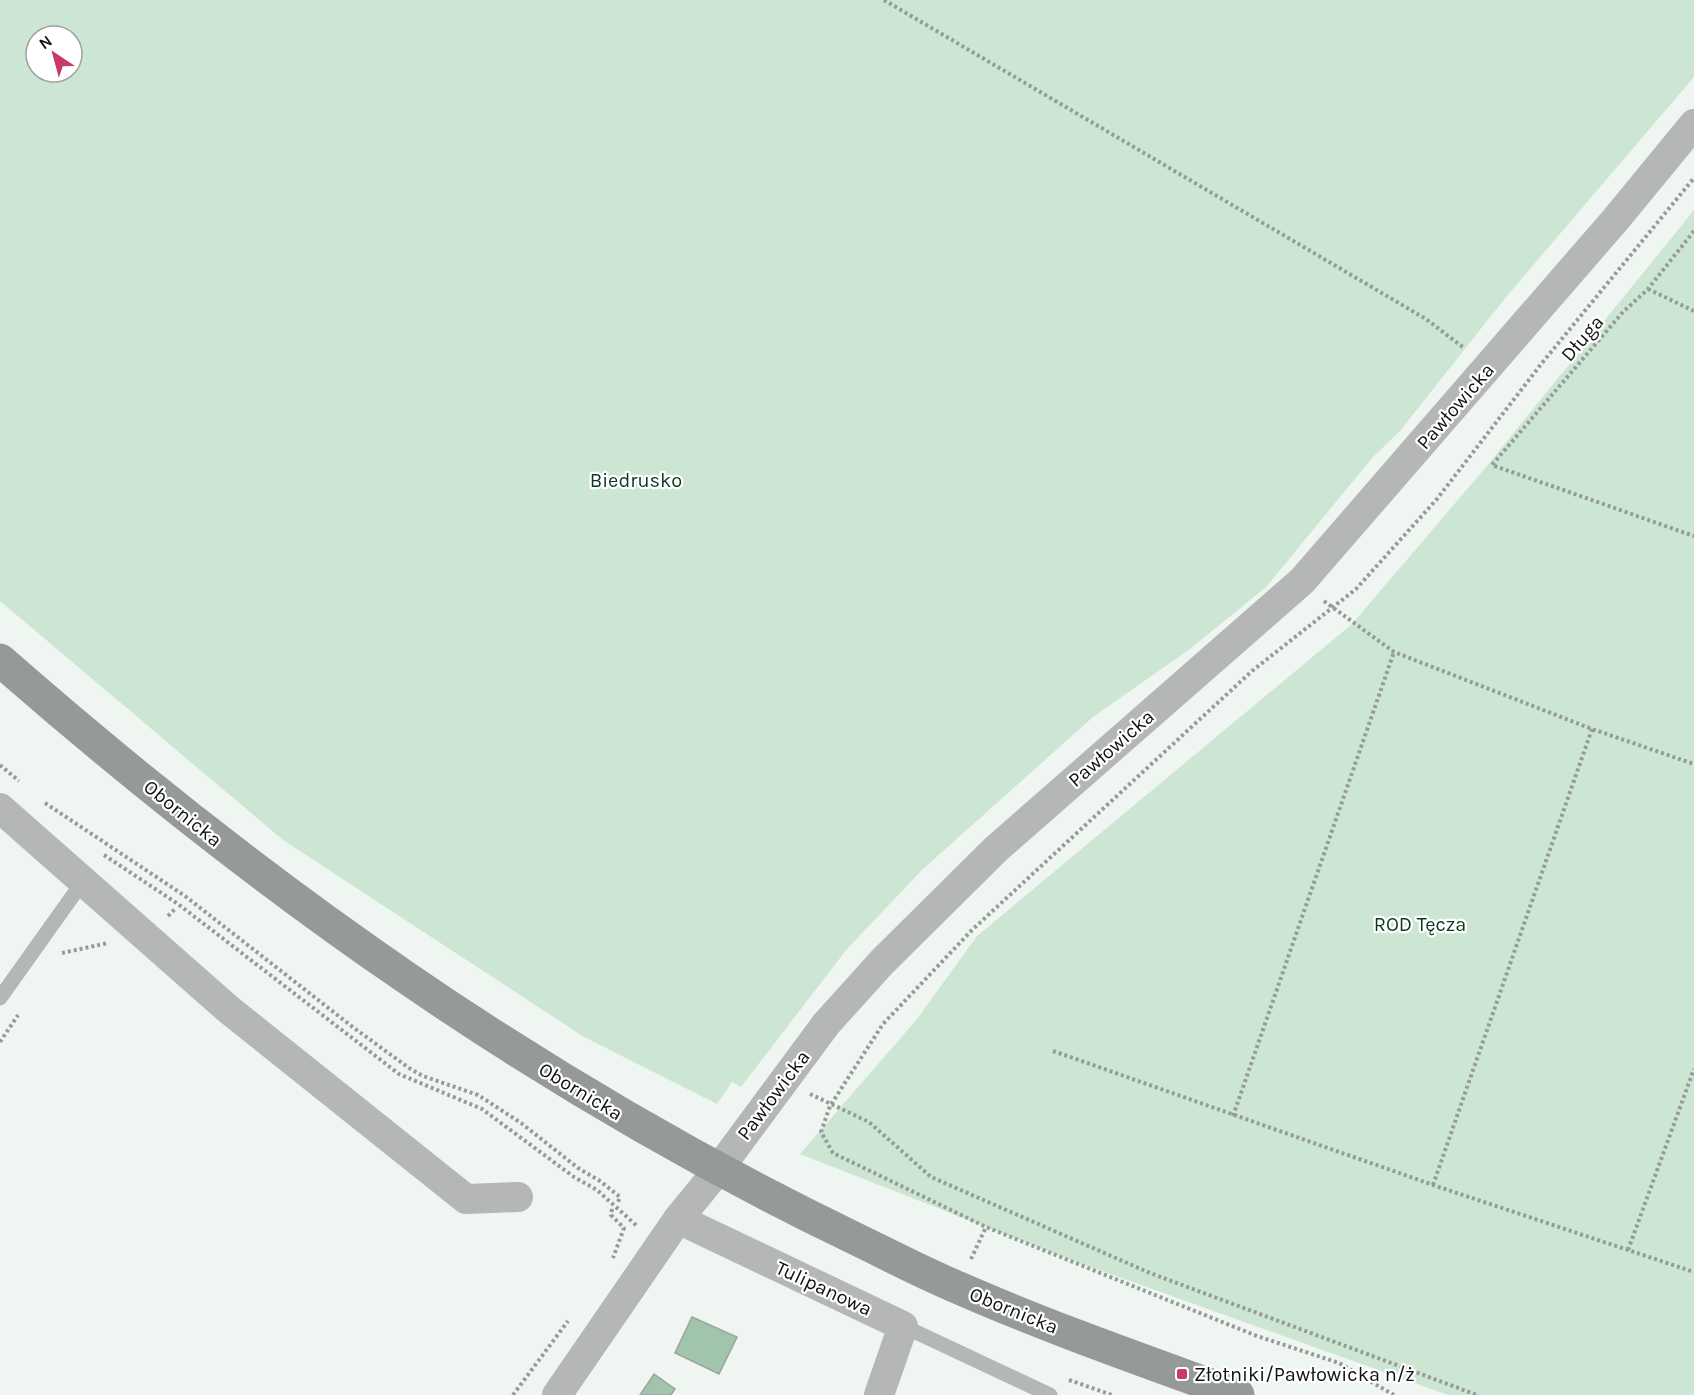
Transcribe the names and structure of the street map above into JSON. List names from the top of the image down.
{
  "streets": {
    "main road": ["Obornicka"],
    "street": ["Pawłowicka", "Tulipanowa"],
    "path": ["Długa"]
  },
  "crossings": [
    ["Pawłowicka", "Obornicka"],
    ["Pawłowicka", "Tulipanowa"]
  ],
  "parks": ["Biedrusko", "ROD Tęcza"],
  "places": {
    "transit": ["Złotniki/Pawłowicka n/ż"]
  },
  "north": "top left"
}
